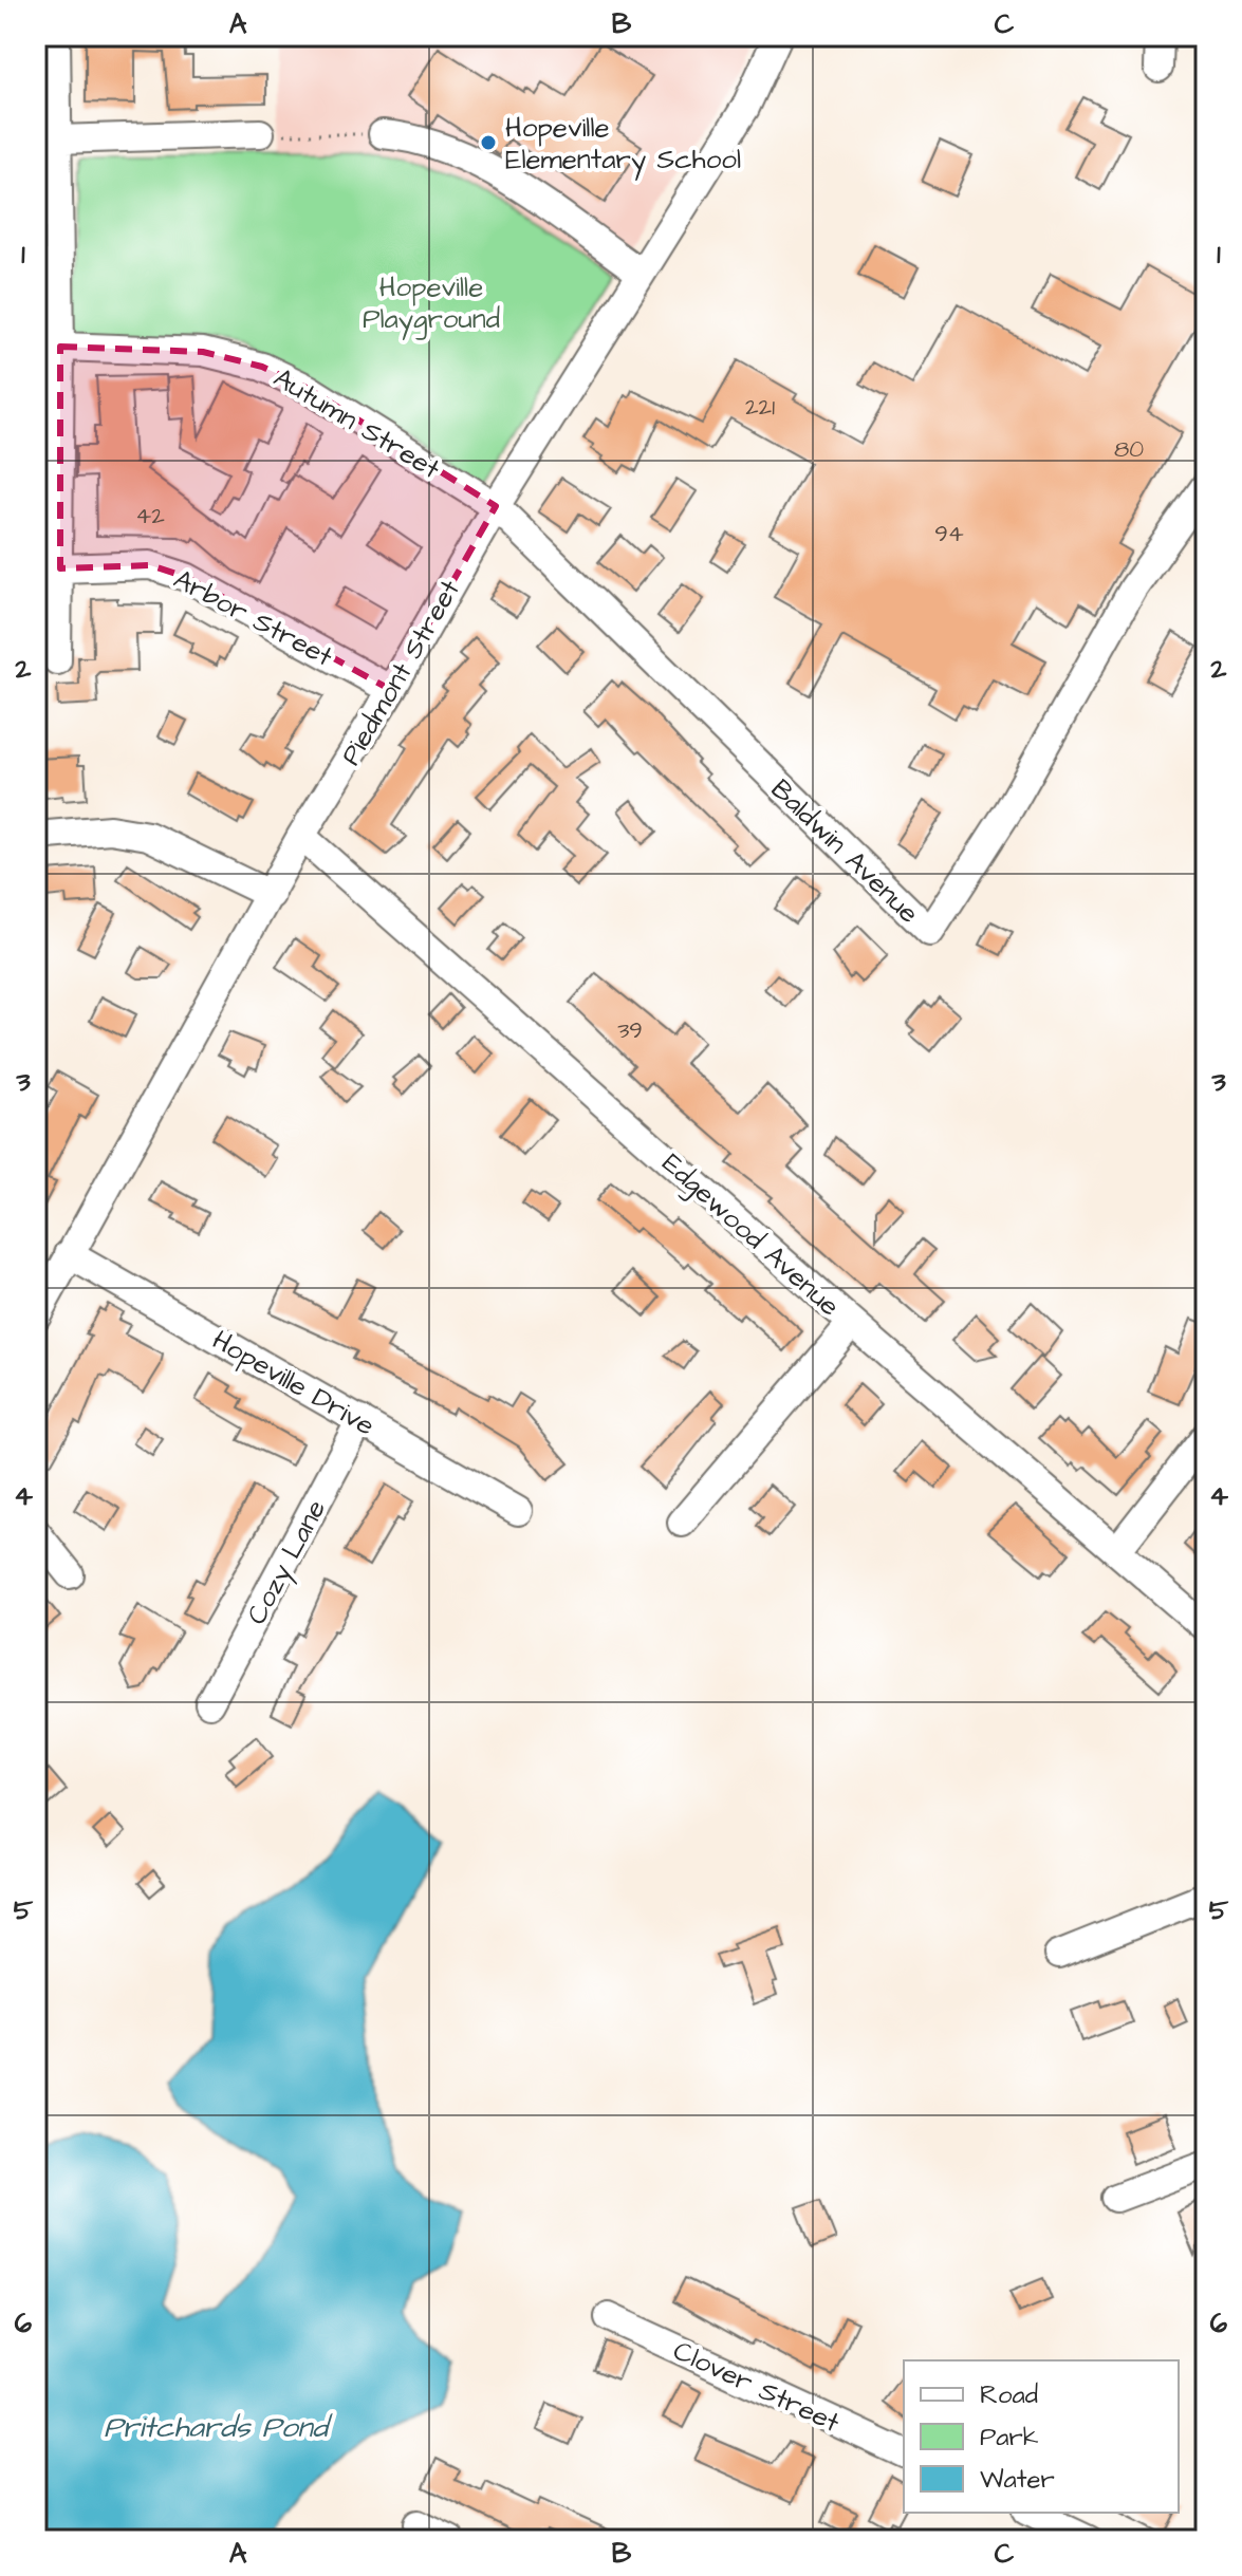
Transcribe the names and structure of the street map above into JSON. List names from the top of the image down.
{
  "streets": {
    "street": [
      "Autumn Street",
      "Arbor Street",
      "Piedmont Street",
      "Baldwin Avenue",
      "Edgewood Avenue",
      "Hopeville Drive",
      "Cozy Lane",
      "Clover Street"
    ]
  },
  "crossings": [
    ["Autumn Street", "Piedmont Street"],
    ["Autumn Street", "Baldwin Avenue"],
    ["Arbor Street", "Piedmont Street"],
    ["Piedmont Street", "Baldwin Avenue"],
    ["Piedmont Street", "Edgewood Avenue"],
    ["Piedmont Street", "Hopeville Drive"],
    ["Hopeville Drive", "Cozy Lane"]
  ],
  "water": ["Pritchards Pond"],
  "parks": ["Hopeville Playground"],
  "places": ["Hopeville Elementary School"],
  "house_numbers": [
    "221",
    "80",
    "42",
    "94",
    "39"
  ],
  "legend": ["Road", "Park", "Water"],
  "grid": {
    "columns": ["A", "B", "C"],
    "rows": [
      "1",
      "2",
      "3",
      "4",
      "5",
      "6"
    ]
  }
}
